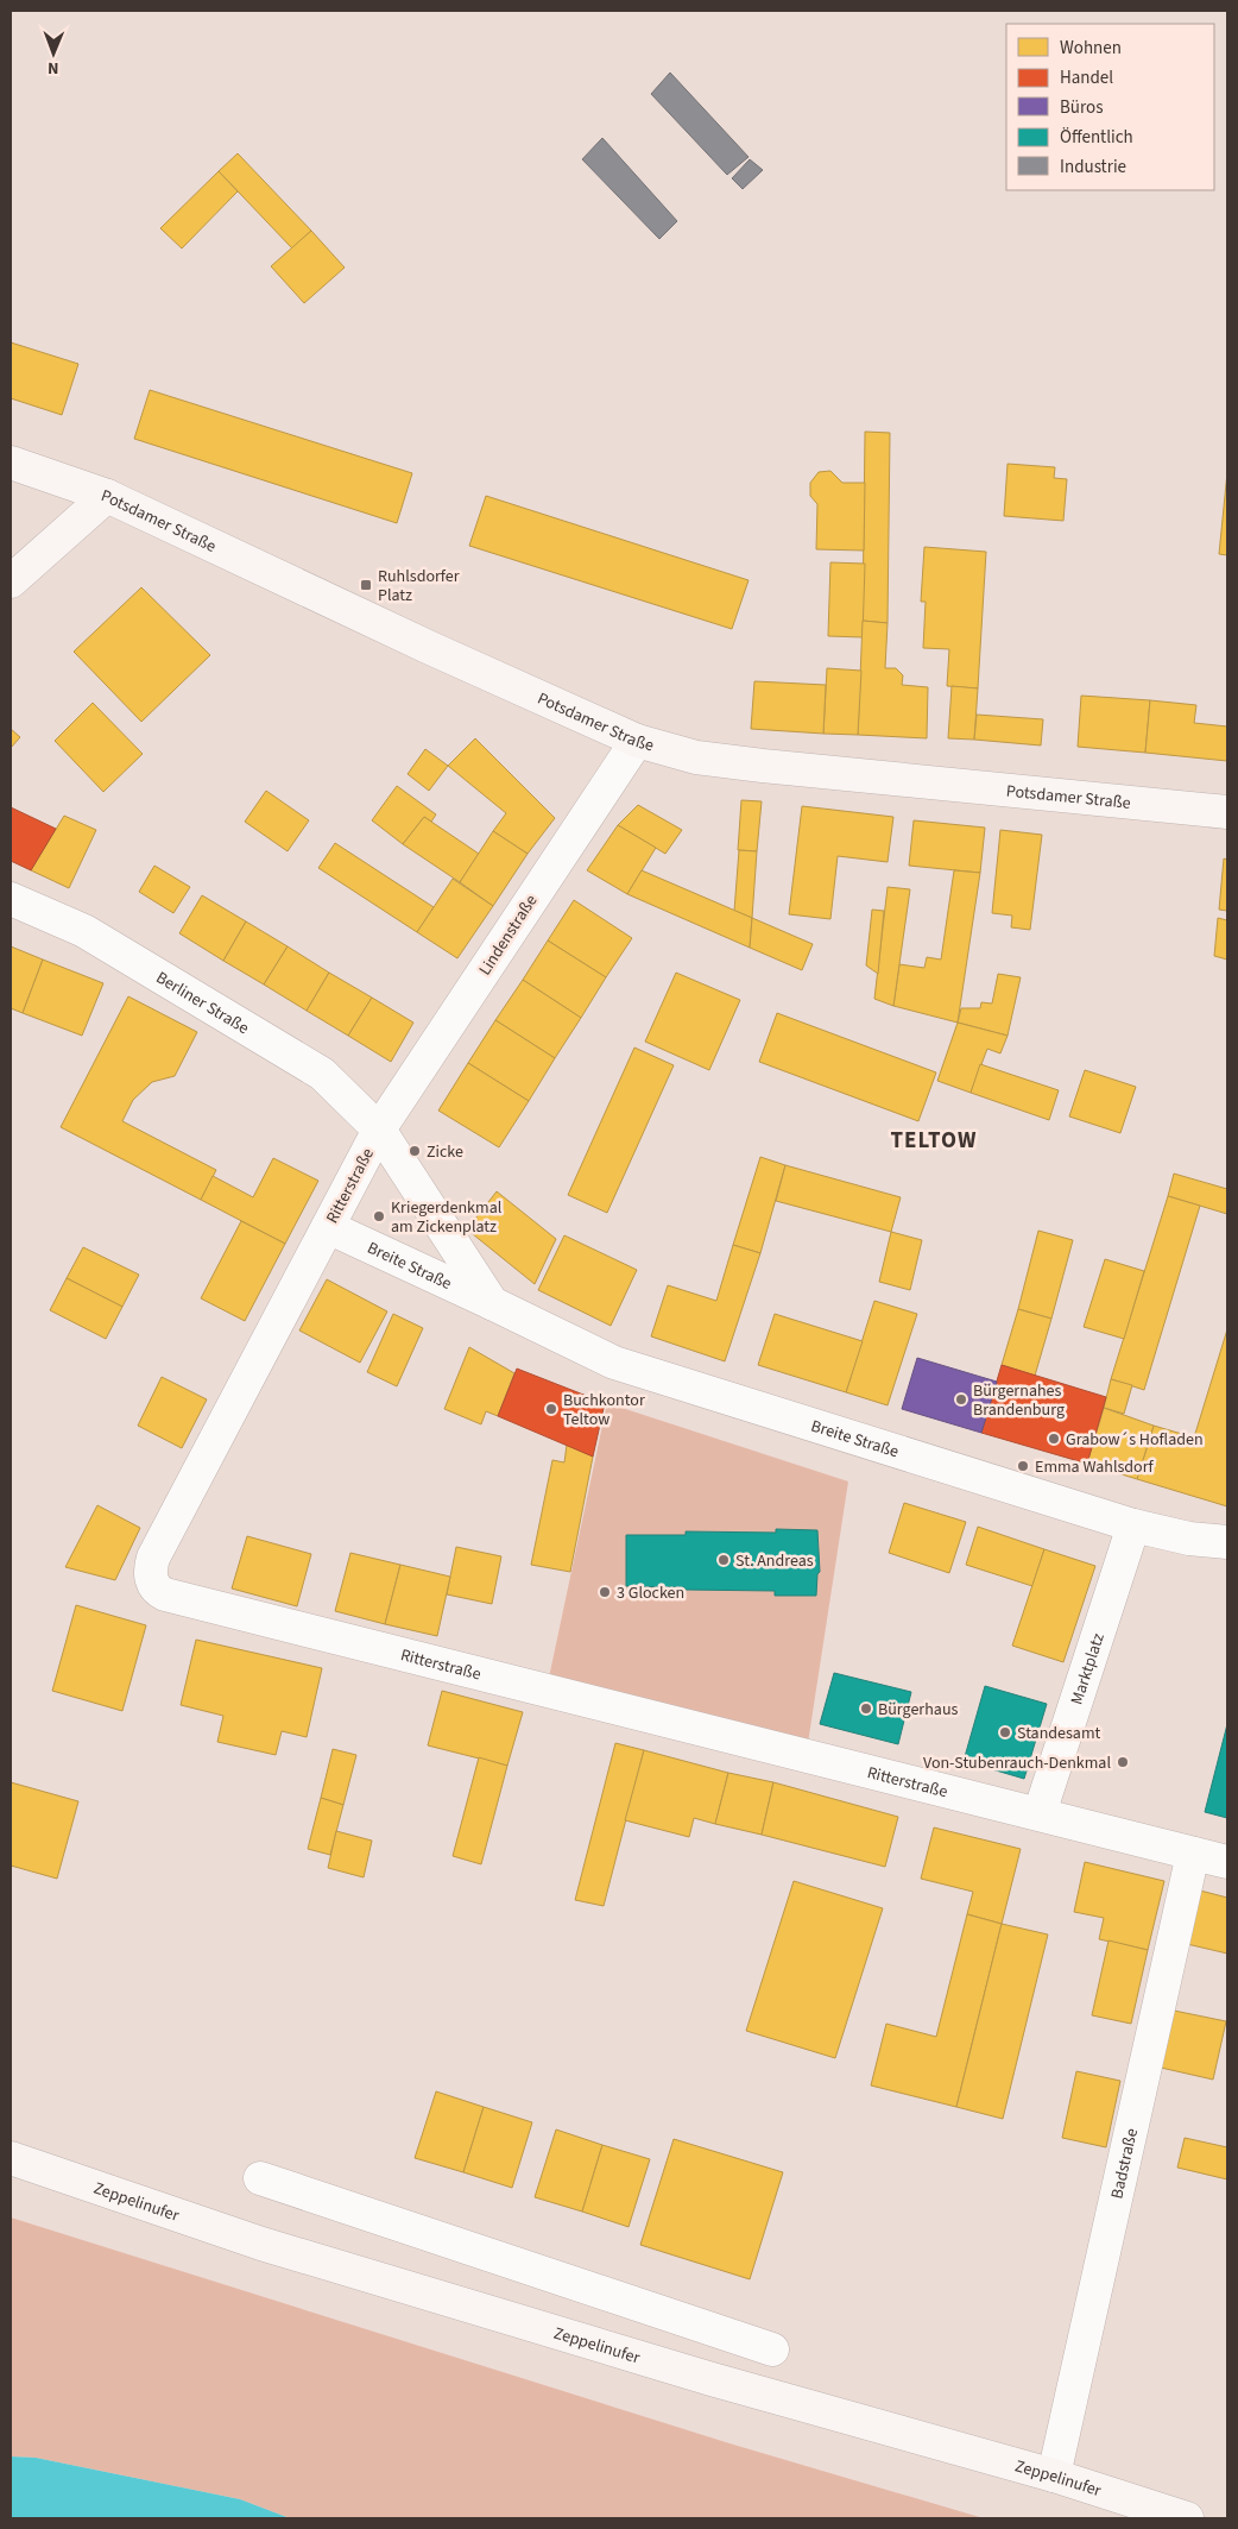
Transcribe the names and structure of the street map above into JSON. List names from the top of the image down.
{
  "streets": {
    "street": [
      "Potsdamer Straße",
      "Lindenstraße",
      "Berliner Straße",
      "Ritterstraße",
      "Breite Straße",
      "Marktplatz",
      "Badstraße",
      "Zeppelinufer"
    ]
  },
  "crossings": [
    ["Potsdamer Straße", "Lindenstraße"],
    ["Lindenstraße", "Berliner Straße"],
    ["Lindenstraße", "Ritterstraße"],
    ["Lindenstraße", "Breite Straße"],
    ["Berliner Straße", "Ritterstraße"],
    ["Berliner Straße", "Breite Straße"],
    ["Ritterstraße", "Breite Straße"],
    ["Ritterstraße", "Marktplatz"],
    ["Ritterstraße", "Badstraße"],
    ["Breite Straße", "Marktplatz"],
    ["Badstraße", "Zeppelinufer"]
  ],
  "districts": ["TELTOW"],
  "places": {
    "transit": ["Ruhlsdorfer Platz"],
    "other": [
      "Zicke",
      "Kriegerdenkmal am Zickenplatz",
      "Bürgernahes Brandenburg",
      "Buchkontor Teltow",
      "Grabow´s Hofladen",
      "Emma Wahlsdorf",
      "St. Andreas",
      "3 Glocken",
      "Bürgerhaus",
      "Standesamt",
      "Von-Stubenrauch-Denkmal"
    ]
  },
  "legend": [
    "Wohnen",
    "Handel",
    "Büros",
    "Öffentlich",
    "Industrie"
  ],
  "north": "bottom"
}
